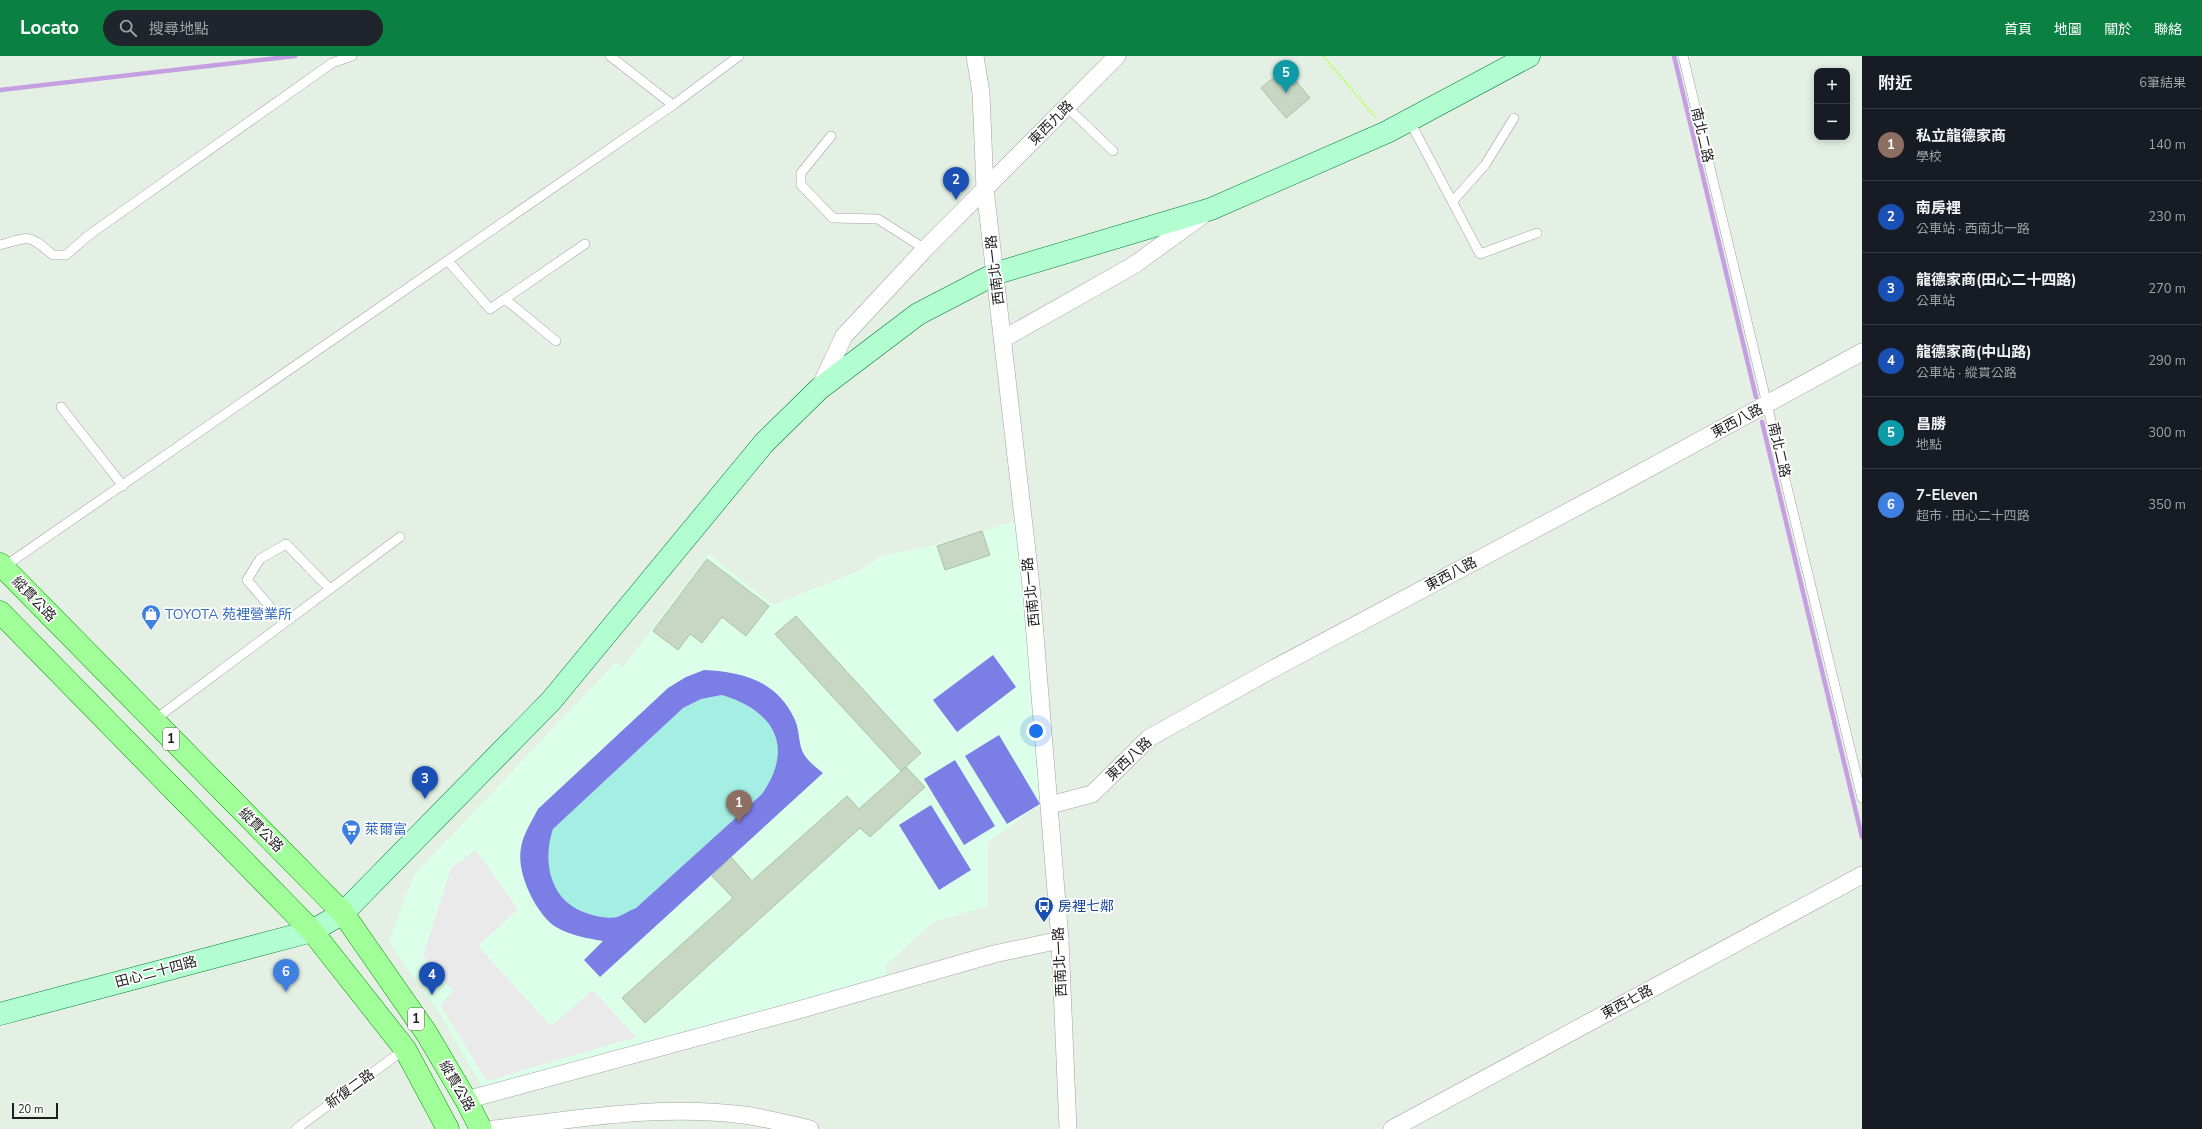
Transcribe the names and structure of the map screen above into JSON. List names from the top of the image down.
{
  "streets": {
    "main road": ["縱貫公路", "1", "田心二十四路"],
    "street": [
      "東西九路",
      "西南北一路",
      "東西八路",
      "東西七路"
    ],
    "lane": ["南北二路", "新復二路"]
  },
  "crossings": [
    ["東西九路", "西南北一路"],
    ["東西九路", "田心二十四路"],
    ["南北二路", "東西八路"],
    ["西南北一路", "東西八路"],
    ["西南北一路", "田心二十四路"],
    ["縱貫公路", "田心二十四路"],
    ["縱貫公路", "新復二路"]
  ],
  "places": {
    "shop": ["TOYOTA 苑裡營業所"],
    "supermarket": ["萊爾富"],
    "bus stop": ["房裡七鄰"]
  },
  "scale_bar": "20 m",
  "page": {
    "header": "Locato",
    "search": "搜尋地點",
    "nav": [
      "首頁",
      "地圖",
      "關於",
      "聯絡"
    ],
    "heading": ["附近", "6筆結果"],
    "pins": [
      "5",
      "2",
      "3",
      "1",
      "6",
      "4"
    ],
    "map_buttons": ["+", "−"],
    "list": [
      {
        "mark": "1",
        "name": "私立龍德家商",
        "note": "學校",
        "value": "140 m"
      },
      {
        "mark": "2",
        "name": "南房裡",
        "note": "公車站 · 西南北一路",
        "value": "230 m"
      },
      {
        "mark": "3",
        "name": "龍德家商(田心二十四路)",
        "note": "公車站",
        "value": "270 m"
      },
      {
        "mark": "4",
        "name": "龍德家商(中山路)",
        "note": "公車站 · 縱貫公路",
        "value": "290 m"
      },
      {
        "mark": "5",
        "name": "昌勝",
        "note": "地點",
        "value": "300 m"
      },
      {
        "mark": "6",
        "name": "7-Eleven",
        "note": "超市 · 田心二十四路",
        "value": "350 m"
      }
    ],
    "scale": "20 m"
  }
}
